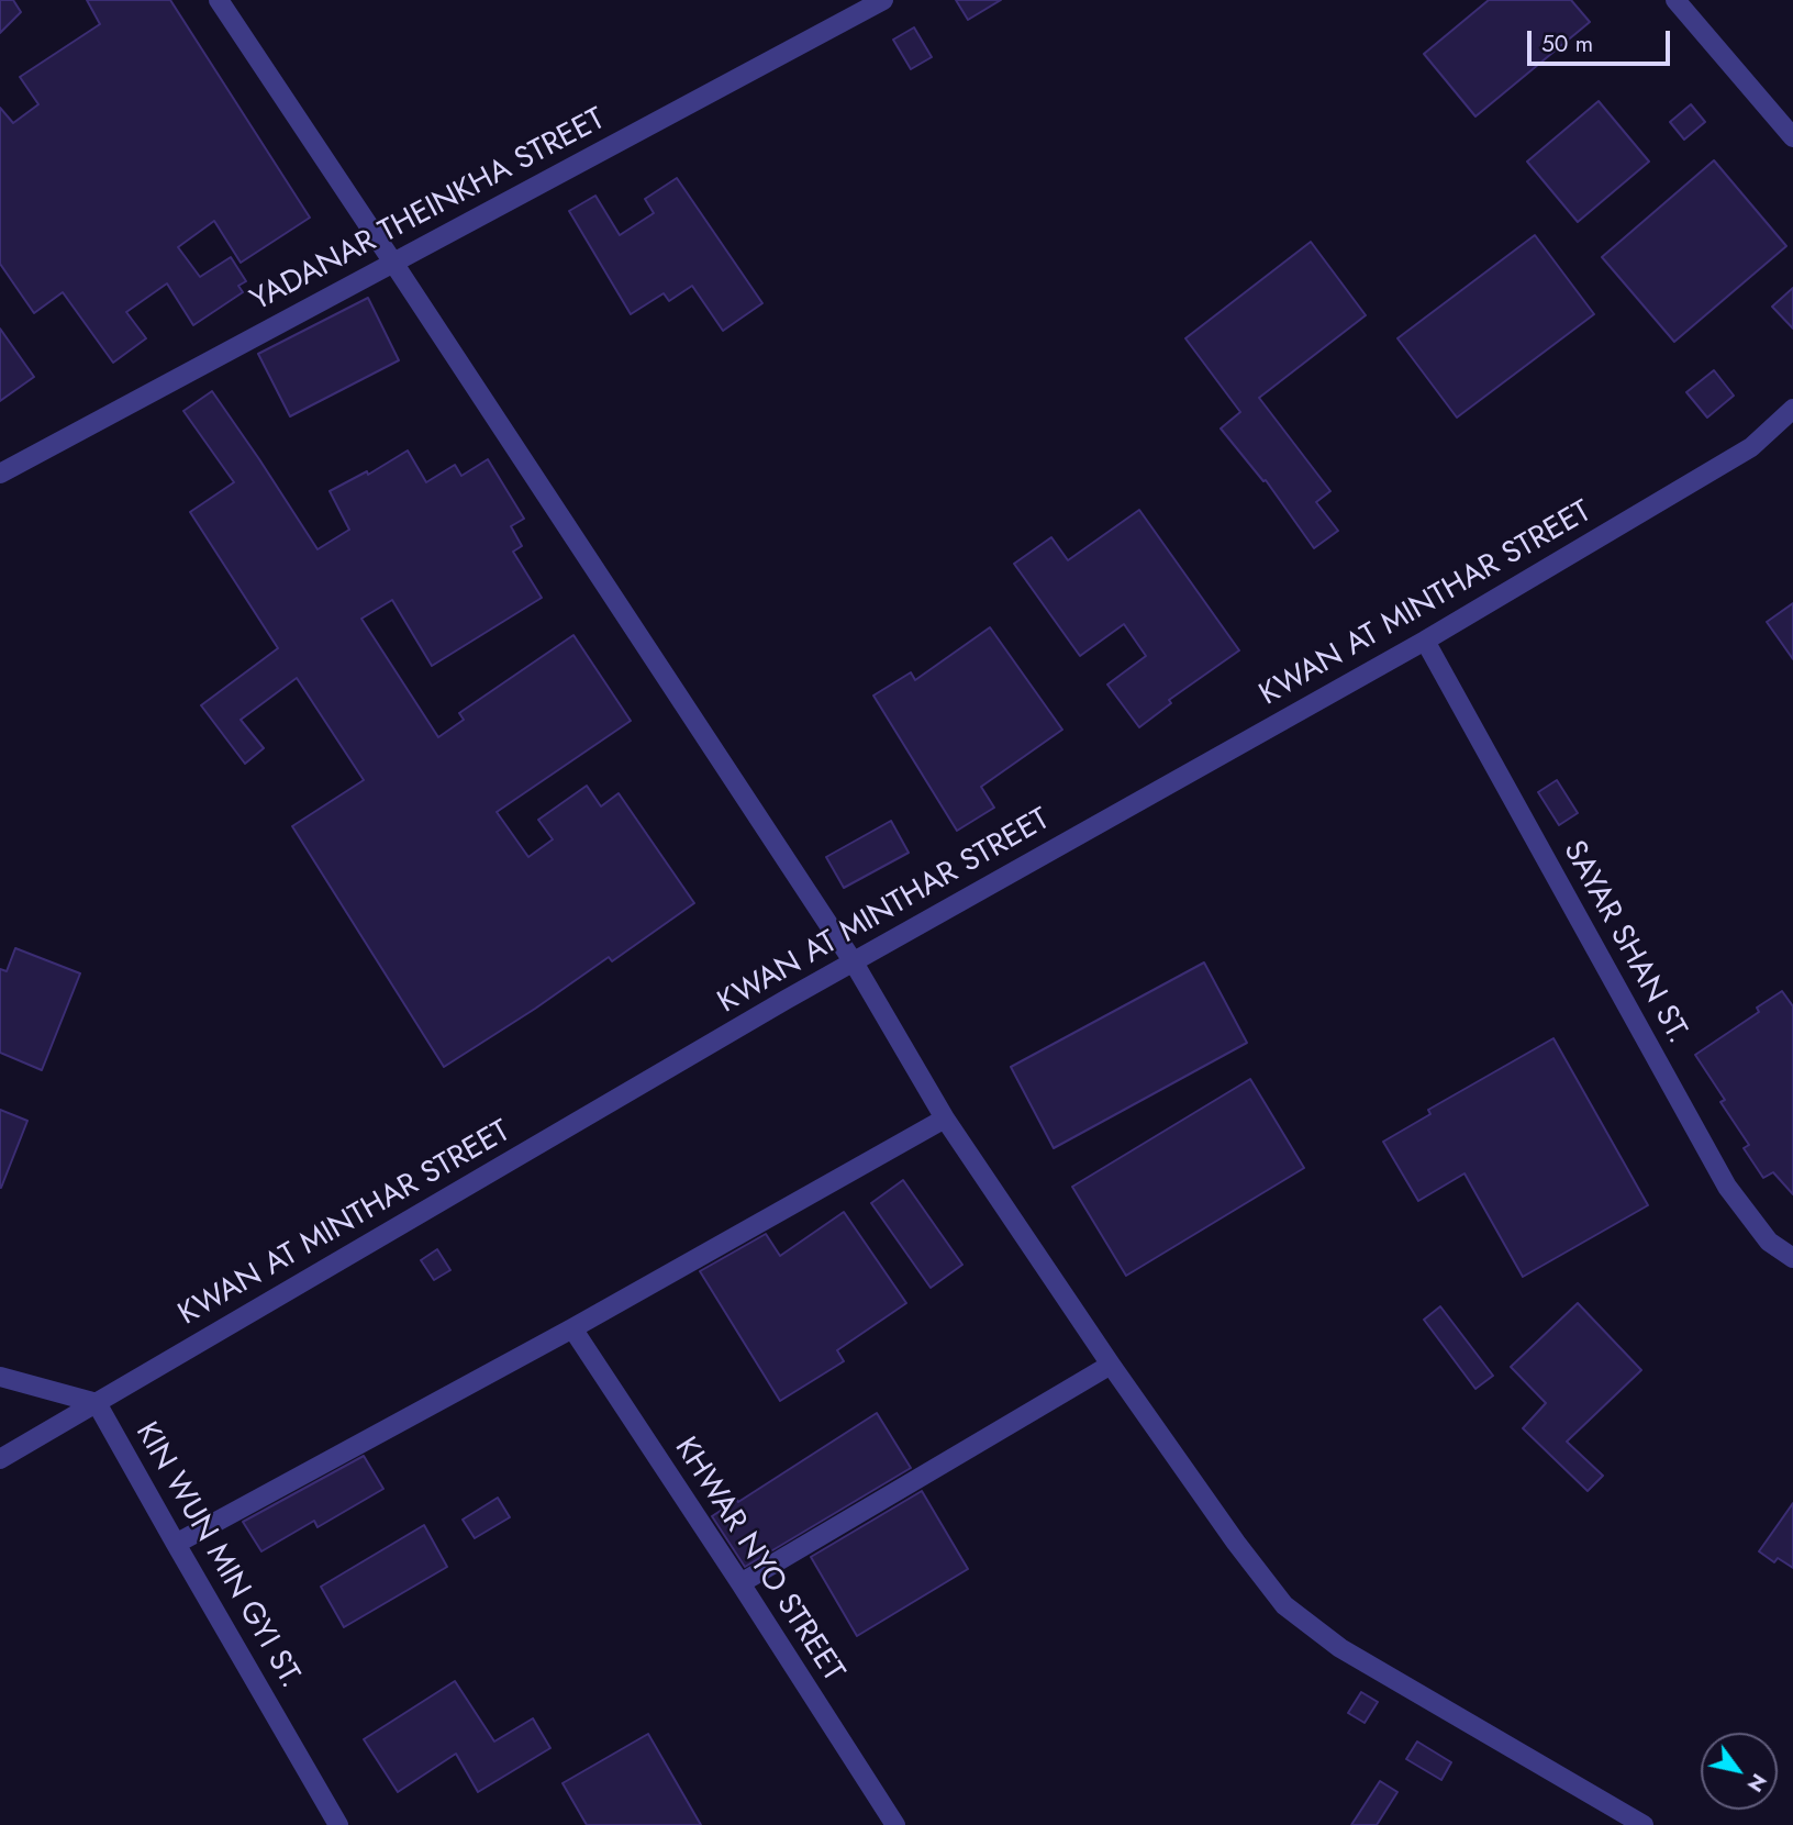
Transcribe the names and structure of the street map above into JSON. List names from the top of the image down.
{
  "streets": {
    "street": [
      "YADANAR THEINKHA STREET",
      "KWAN AT MINTHAR STREET",
      "SAYAR SHAN ST.",
      "KIN WUN MIN GYI ST.",
      "KHWAR NYO STREET"
    ]
  },
  "crossings": [
    ["KWAN AT MINTHAR STREET", "SAYAR SHAN ST."],
    ["KWAN AT MINTHAR STREET", "KIN WUN MIN GYI ST."]
  ],
  "scale_bar": "50 m",
  "north": "bottom right"
}
